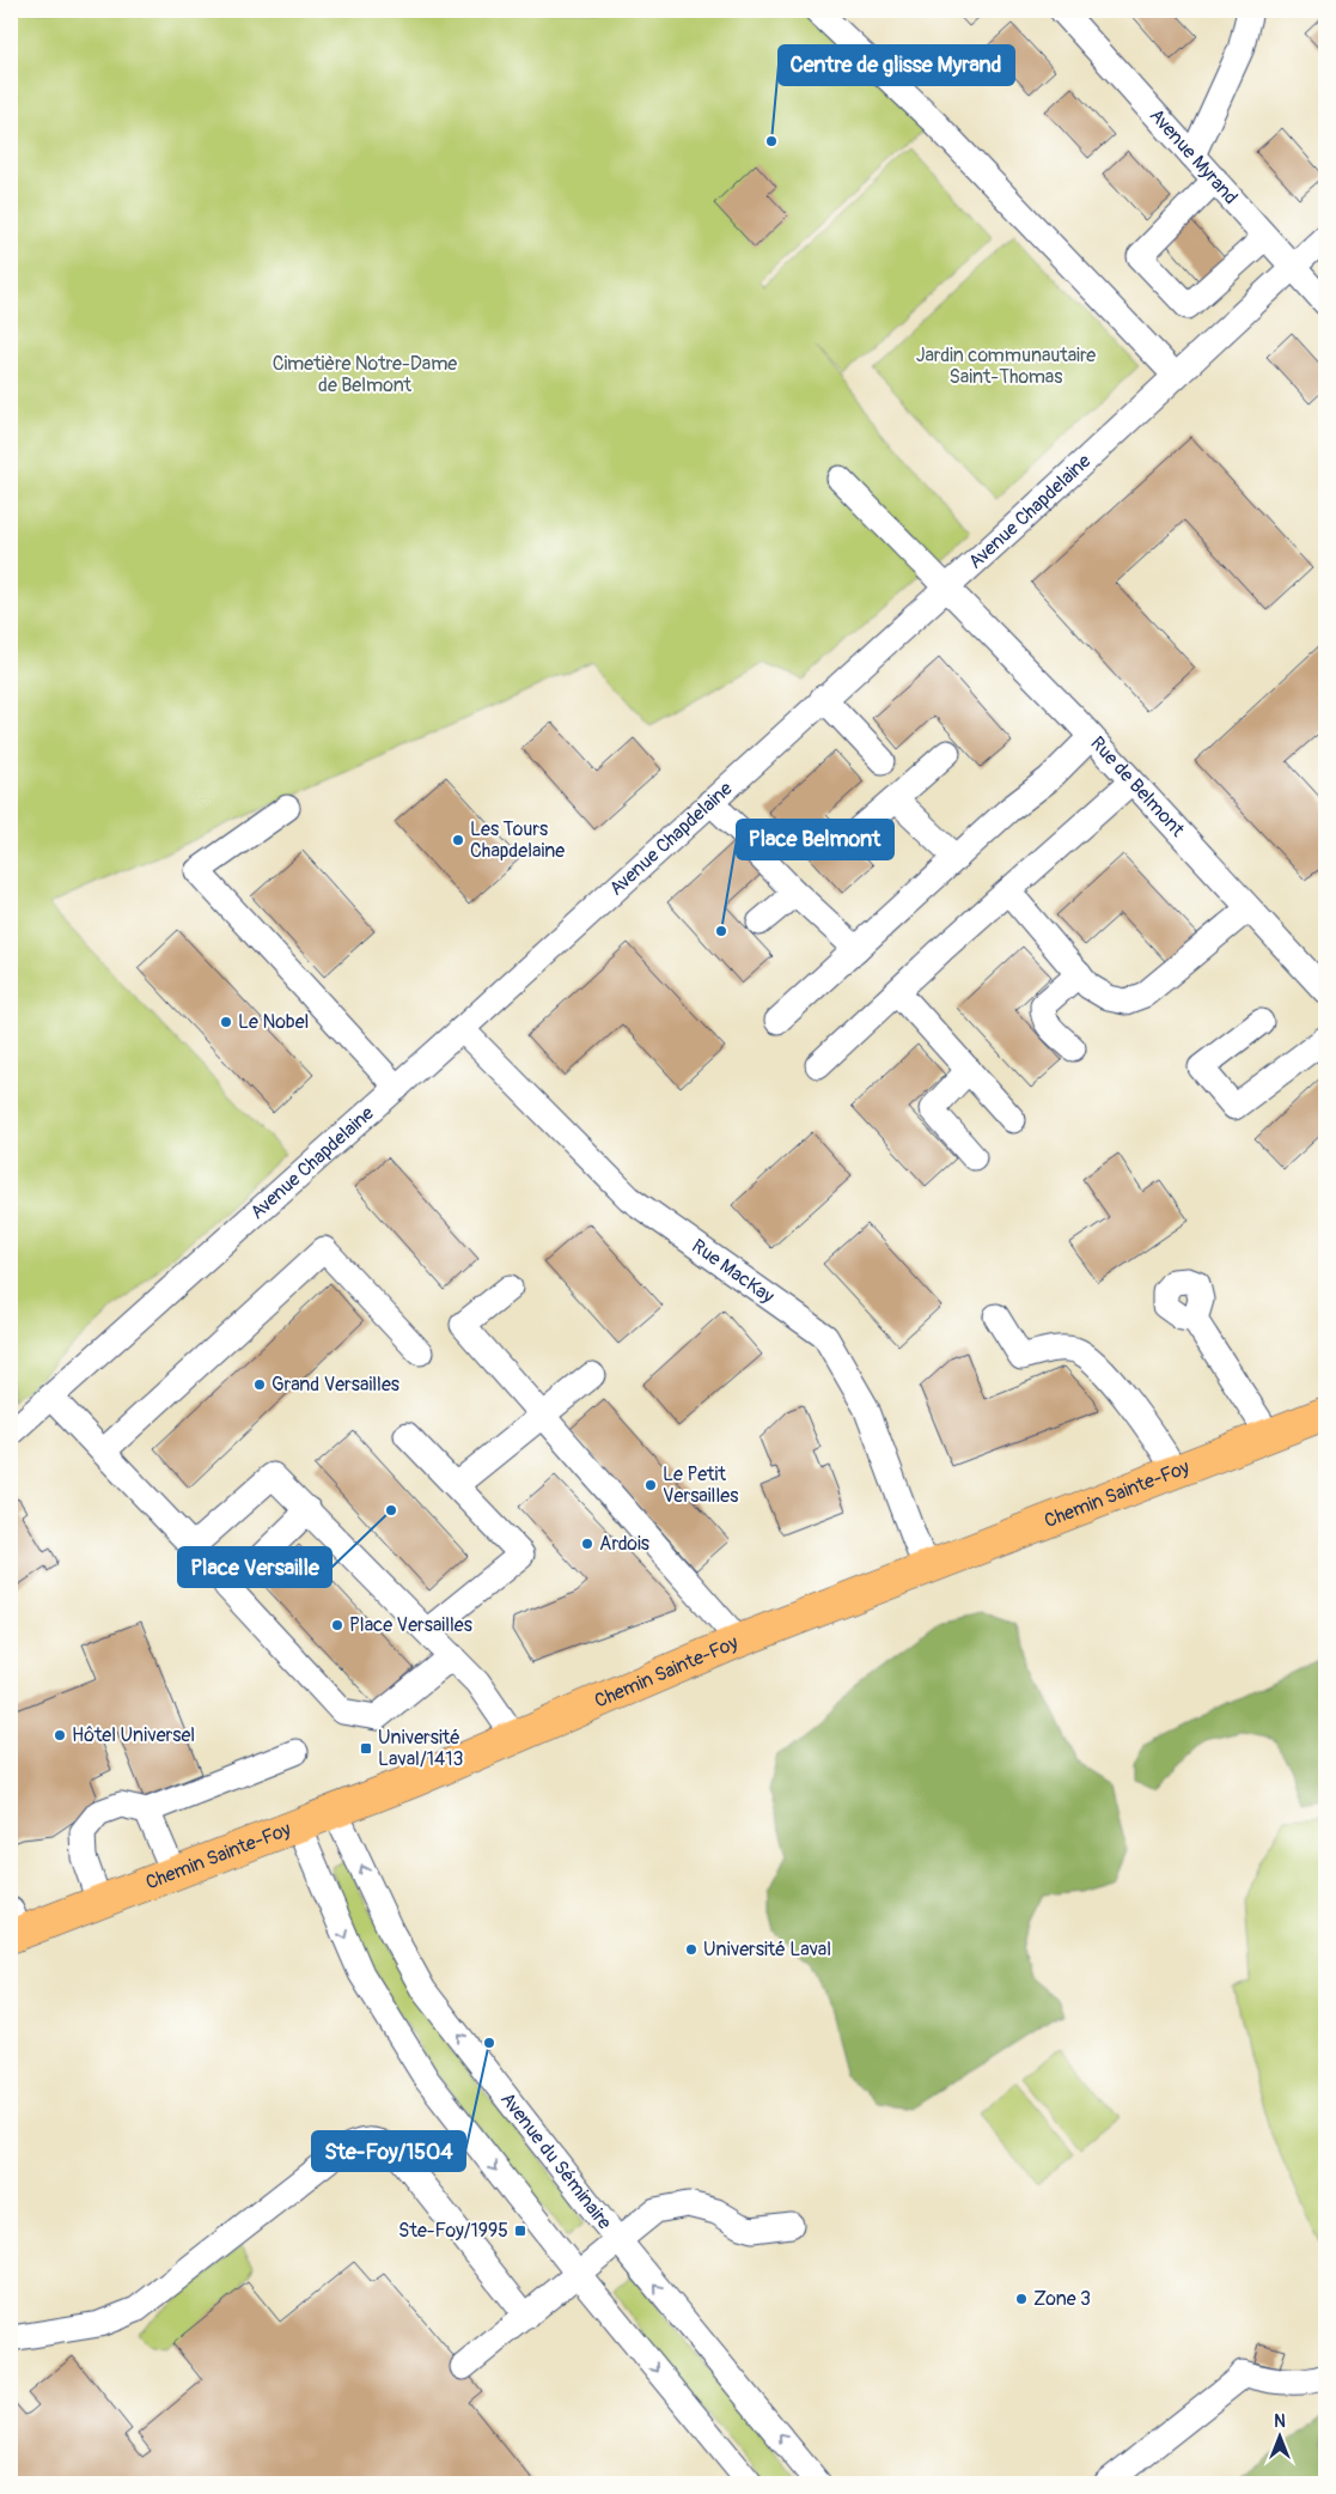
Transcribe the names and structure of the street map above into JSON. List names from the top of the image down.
{
  "streets": {
    "main road": ["Chemin Sainte-Foy"],
    "street": [
      "Avenue Myrand",
      "Avenue Chapdelaine",
      "Rue de Belmont",
      "Rue MacKay",
      "Avenue du Séminaire"
    ]
  },
  "crossings": [
    ["Avenue Myrand", "Avenue Chapdelaine"],
    ["Avenue Chapdelaine", "Rue de Belmont"],
    ["Avenue Chapdelaine", "Rue MacKay"],
    ["Rue MacKay", "Chemin Sainte-Foy"],
    ["Chemin Sainte-Foy", "Avenue du Séminaire"]
  ],
  "parks": ["Jardin communautaire Saint-Thomas", "Cimetière Notre-Dame de Belmont"],
  "places": {
    "other": [
      "Centre de glisse Myrand",
      "Les Tours Chapdelaine",
      "Place Belmont",
      "Le Nobel",
      "Grand Versailles",
      "Le Petit Versailles",
      "Place Versaille",
      "Ardois",
      "Place Versailles",
      "Hôtel Universel",
      "Université Laval",
      "Ste-Foy/1504",
      "Zone 3"
    ],
    "transit": ["Université Laval/1413", "Ste-Foy/1995"]
  },
  "north": "top"
}
